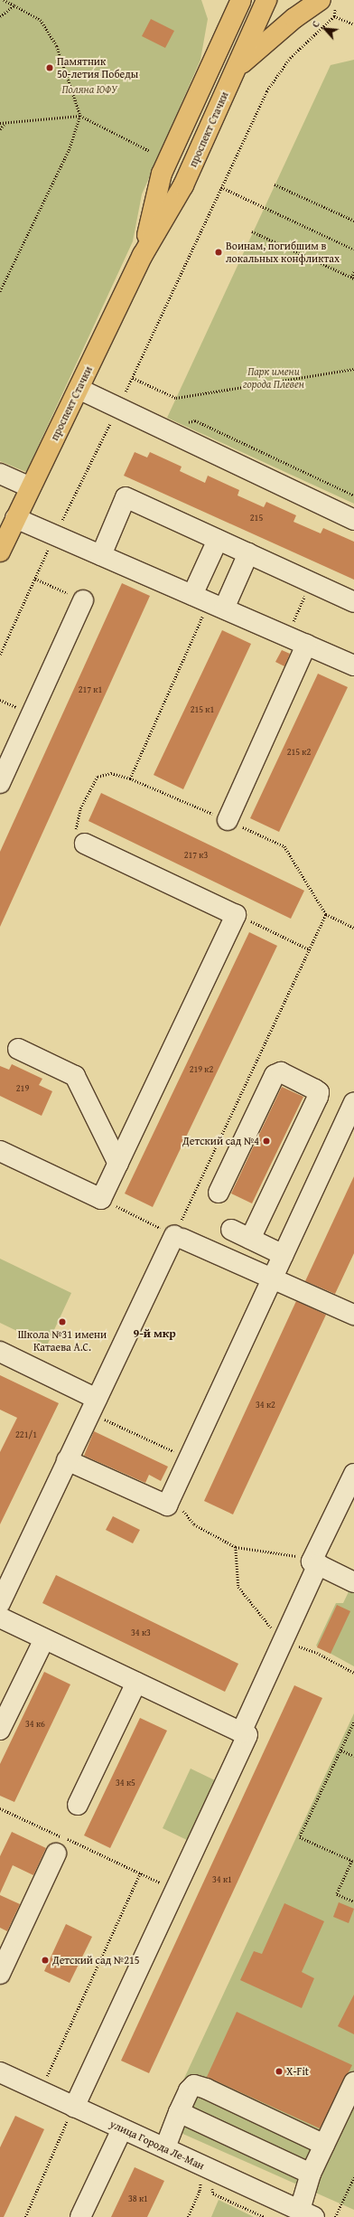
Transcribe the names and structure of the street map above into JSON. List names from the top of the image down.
{
  "streets": {
    "main road": ["проспект Стачки"],
    "street": ["улица Города Ле-Ман"]
  },
  "districts": ["9-й мкр"],
  "parks": ["Поляна ЮФУ", "Парк имени города Плевен"],
  "places": [
    "Памятник 50-летия Победы",
    "Воинам, погибшим в локальных конфликтах",
    "Детский сад №4",
    "Школа №31 имени Катаева А.С.",
    "Детский сад №215",
    "X-Fit"
  ],
  "house_numbers": [
    "215",
    "217 к1",
    "215 к1",
    "215 к2",
    "217 к3",
    "219 к2",
    "219",
    "34 к2",
    "221/1",
    "34 к3",
    "34 к6",
    "34 к5",
    "34 к1",
    "38 к1"
  ],
  "north": "top left"
}
